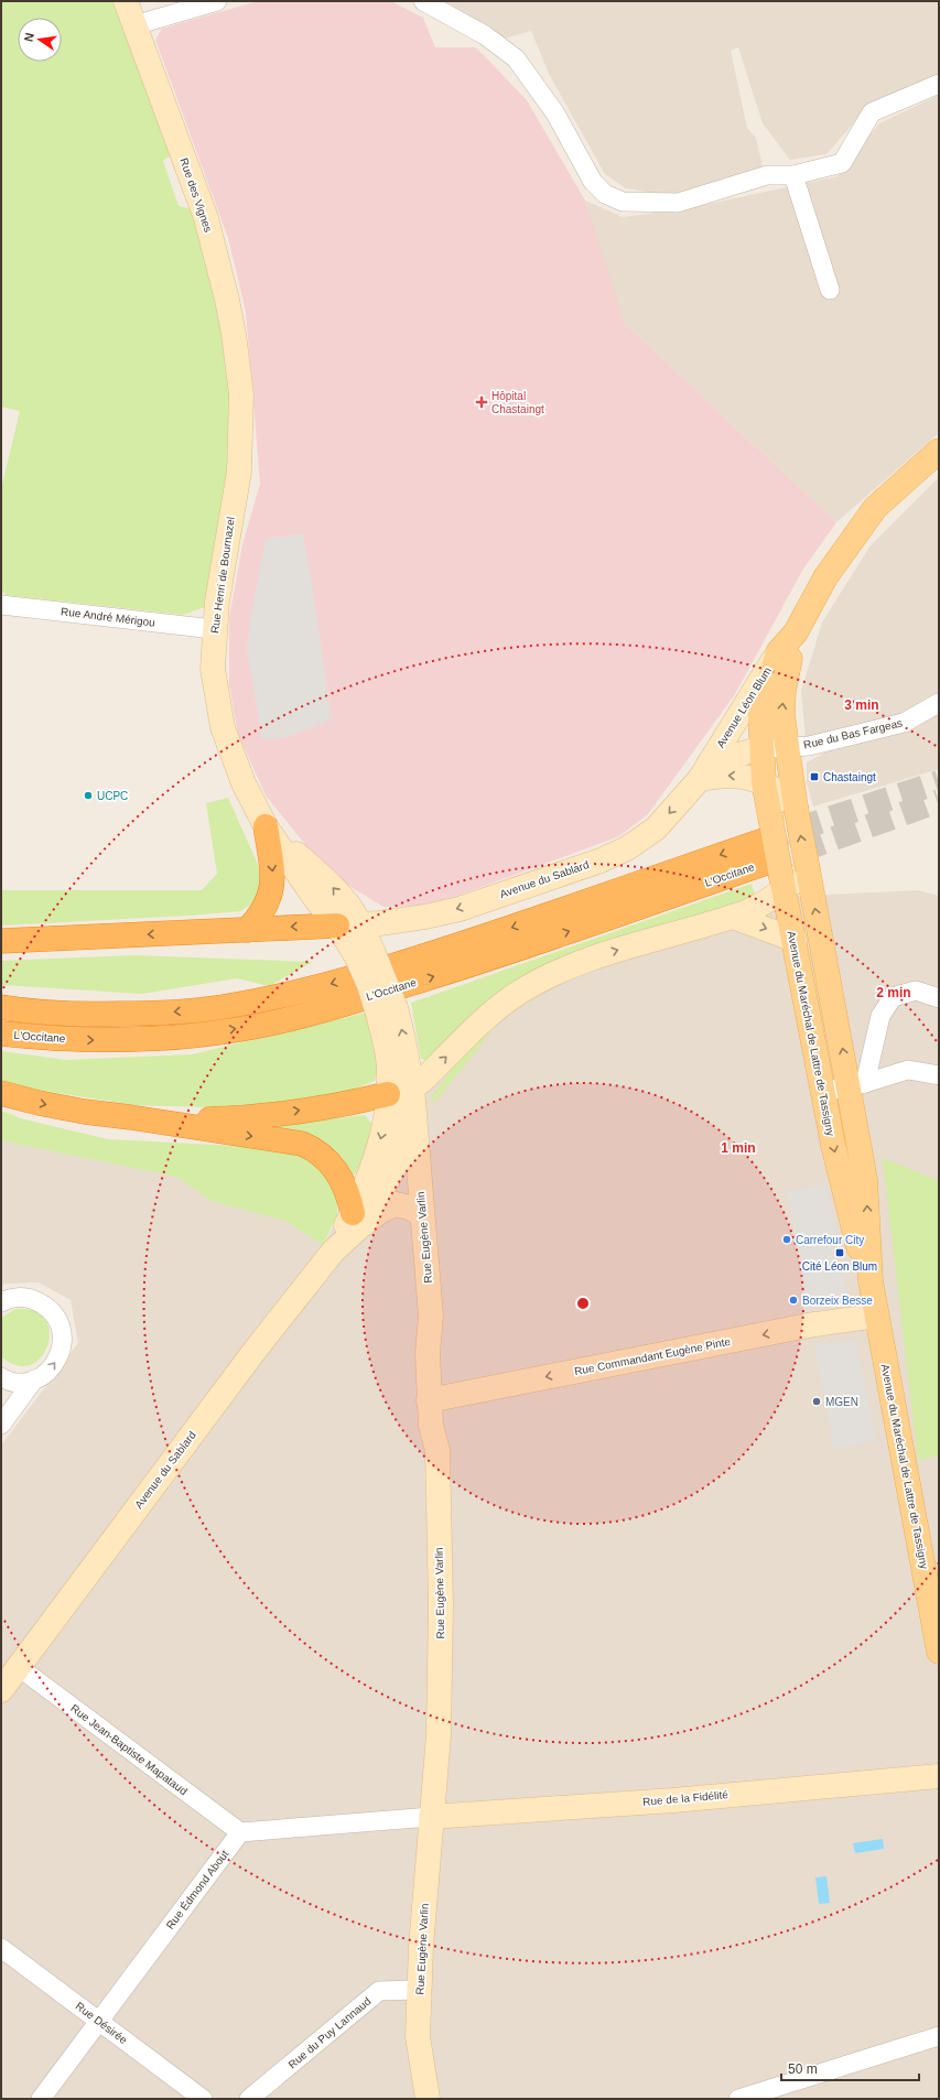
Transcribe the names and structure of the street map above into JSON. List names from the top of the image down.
{
  "streets": {
    "highway": ["L'Occitane"],
    "main road": ["Avenue du Maréchal de Lattre de Tassigny"],
    "street": [
      "Rue des Vignes",
      "Rue Henri de Bournazel",
      "Rue André Mérigou",
      "Avenue Léon Blum",
      "Rue du Bas Fargeas",
      "Avenue du Sablard",
      "Rue Eugène Varlin",
      "Rue Commandant Eugène Pinte",
      "Rue Jean-Baptiste Mapataud",
      "Rue de la Fidélité",
      "Rue Édmond About",
      "Rue Désirée",
      "Rue du Puy Lannaud"
    ]
  },
  "crossings": [
    ["Rue des Vignes", "Rue Henri de Bournazel"],
    ["Rue Henri de Bournazel", "Rue André Mérigou"],
    ["Rue Henri de Bournazel", "Avenue du Sablard"],
    ["Avenue Léon Blum", "Rue du Bas Fargeas"],
    ["Avenue Léon Blum", "Avenue du Sablard"],
    ["Avenue Léon Blum", "Avenue du Maréchal de Lattre de Tassigny"],
    ["Rue du Bas Fargeas", "Avenue du Maréchal de Lattre de Tassigny"],
    ["L'Occitane", "Avenue du Maréchal de Lattre de Tassigny"],
    ["Avenue du Sablard", "Rue Eugène Varlin"],
    ["Avenue du Sablard", "Rue Jean-Baptiste Mapataud"],
    ["Avenue du Maréchal de Lattre de Tassigny", "Rue Commandant Eugène Pinte"],
    ["Rue Eugène Varlin", "Rue Commandant Eugène Pinte"],
    ["Rue Eugène Varlin", "Rue de la Fidélité"],
    ["Rue Eugène Varlin", "Rue du Puy Lannaud"],
    ["Rue Jean-Baptiste Mapataud", "Rue Édmond About"],
    ["Rue Édmond About", "Rue Désirée"]
  ],
  "one_way": ["Rue Commandant Eugène Pinte"],
  "places": {
    "health": ["Hôpital Chastaingt"],
    "transit": ["Chastaingt", "Cité Léon Blum"],
    "other": [
      "UCPC",
      "Carrefour City",
      "Borzeix Besse",
      "MGEN"
    ]
  },
  "scale_bar": "50 m",
  "north": "left",
  "rings": ["3 min", "2 min", "1 min"]
}
